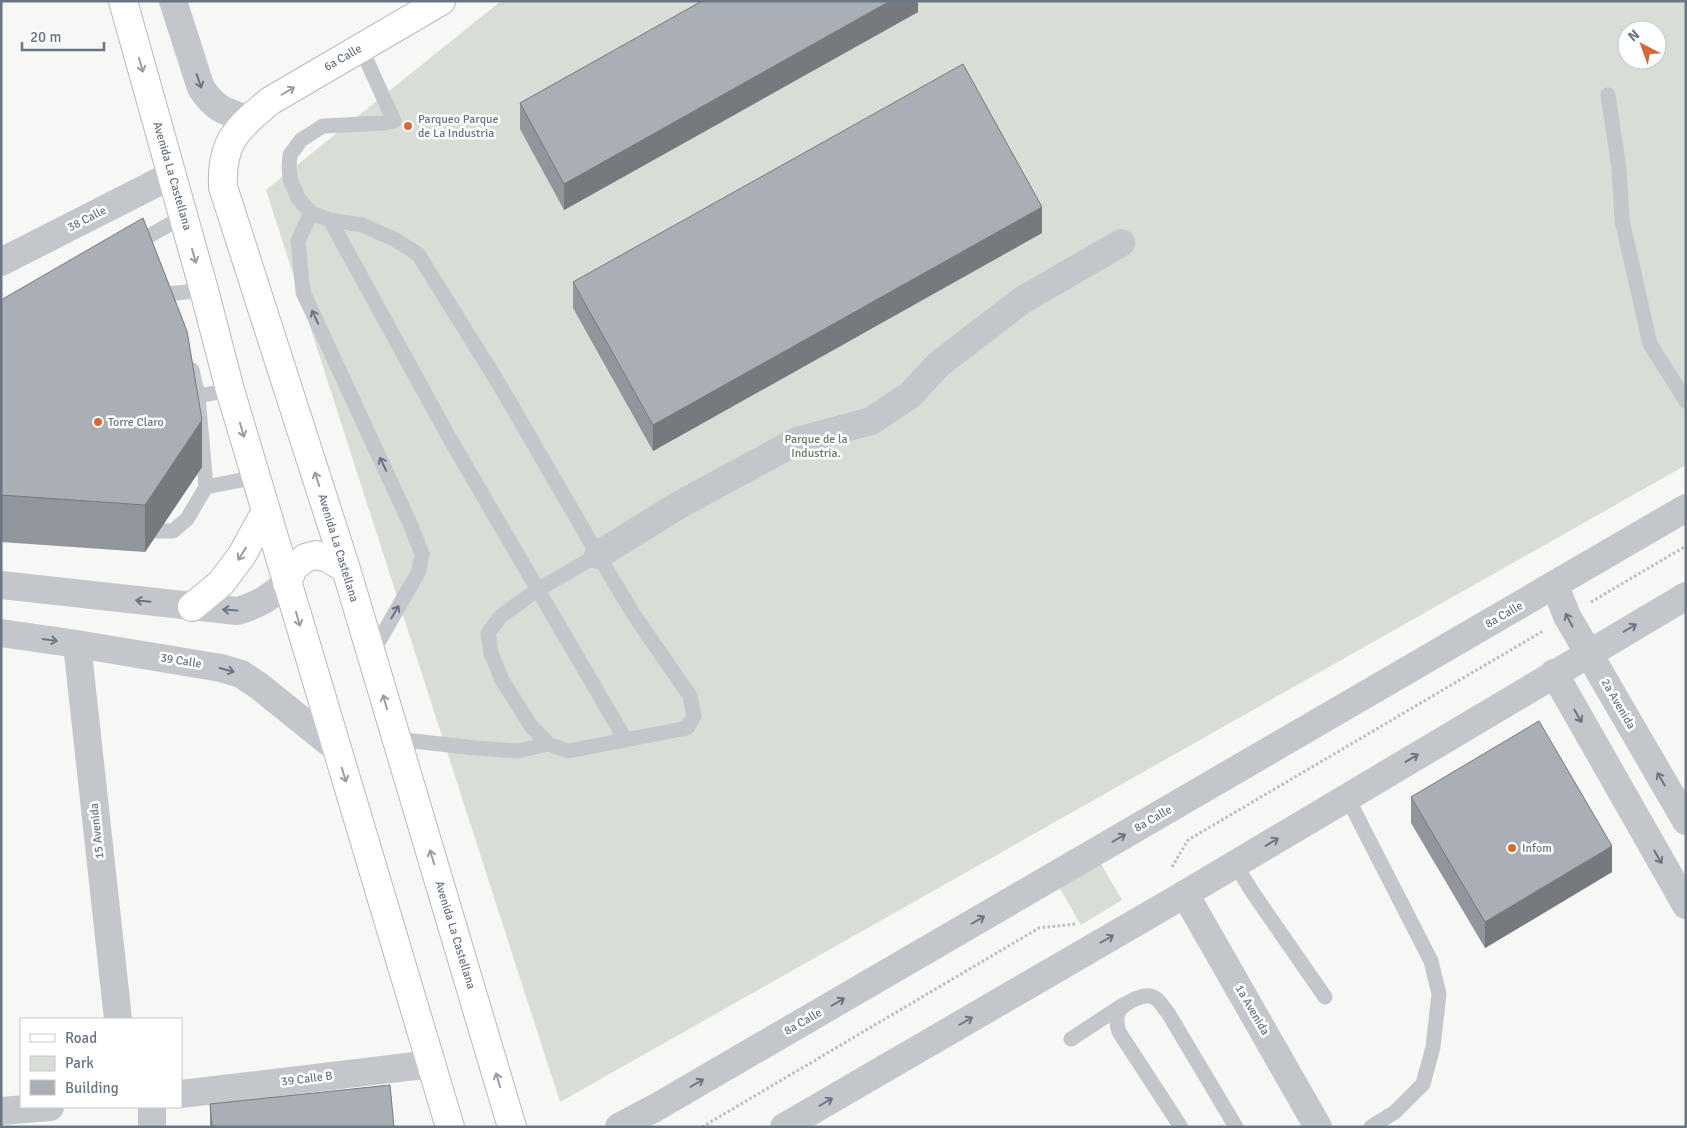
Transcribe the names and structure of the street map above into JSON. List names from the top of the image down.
{
  "streets": {
    "main road": ["6a Calle", "Avenida La Castellana"],
    "street": [
      "38 Calle",
      "8a Calle",
      "39 Calle",
      "2a Avenida",
      "15 Avenida",
      "1a Avenida",
      "39 Calle B"
    ]
  },
  "crossings": [
    ["6a Calle", "Avenida La Castellana"],
    ["Avenida La Castellana", "38 Calle"],
    ["Avenida La Castellana", "39 Calle"],
    ["Avenida La Castellana", "39 Calle B"],
    ["8a Calle", "2a Avenida"],
    ["39 Calle", "15 Avenida"]
  ],
  "one_way": ["6a Calle"],
  "parks": ["Parque de la Industria."],
  "places": ["Parqueo Parque de La Industria", "Torre Claro", "Infom"],
  "legend": ["Road", "Park", "Building"],
  "scale_bar": "20 m",
  "north": "top left"
}
